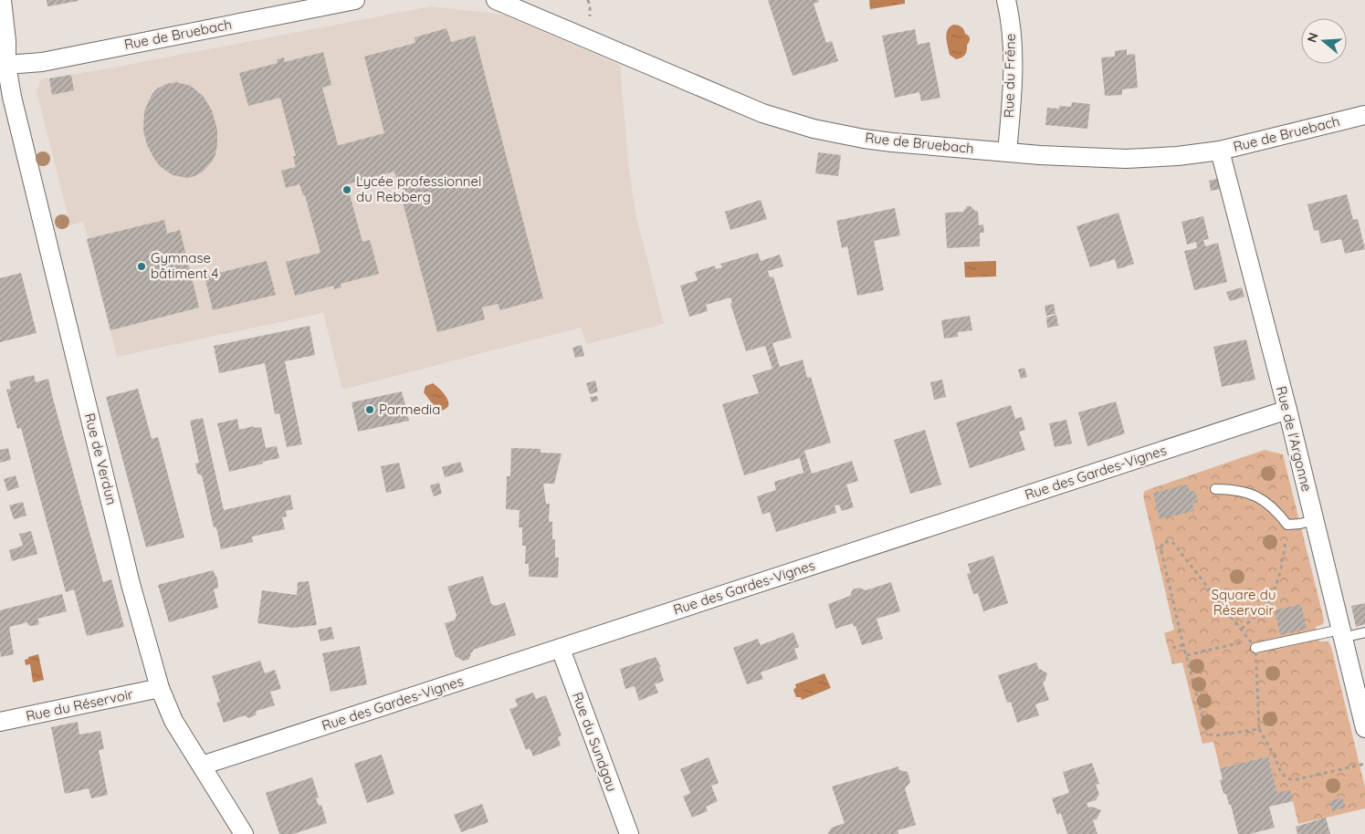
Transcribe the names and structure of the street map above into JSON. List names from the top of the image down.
{
  "streets": {
    "street": [
      "Rue de Bruebach",
      "Rue du Frêne",
      "Rue de l'Argonne",
      "Rue de Verdun",
      "Rue des Gardes-Vignes",
      "Rue du Réservoir",
      "Rue du Sundgau"
    ]
  },
  "crossings": [
    ["Rue de Bruebach", "Rue du Frêne"],
    ["Rue de Bruebach", "Rue de l'Argonne"],
    ["Rue de Bruebach", "Rue de Verdun"],
    ["Rue de l'Argonne", "Rue des Gardes-Vignes"],
    ["Rue de Verdun", "Rue des Gardes-Vignes"],
    ["Rue de Verdun", "Rue du Réservoir"],
    ["Rue des Gardes-Vignes", "Rue du Sundgau"]
  ],
  "parks": ["Square du Réservoir"],
  "places": ["Lycée professionnel du Rebberg", "Gymnase bâtiment 4", "Parmedia"],
  "north": "left"
}
